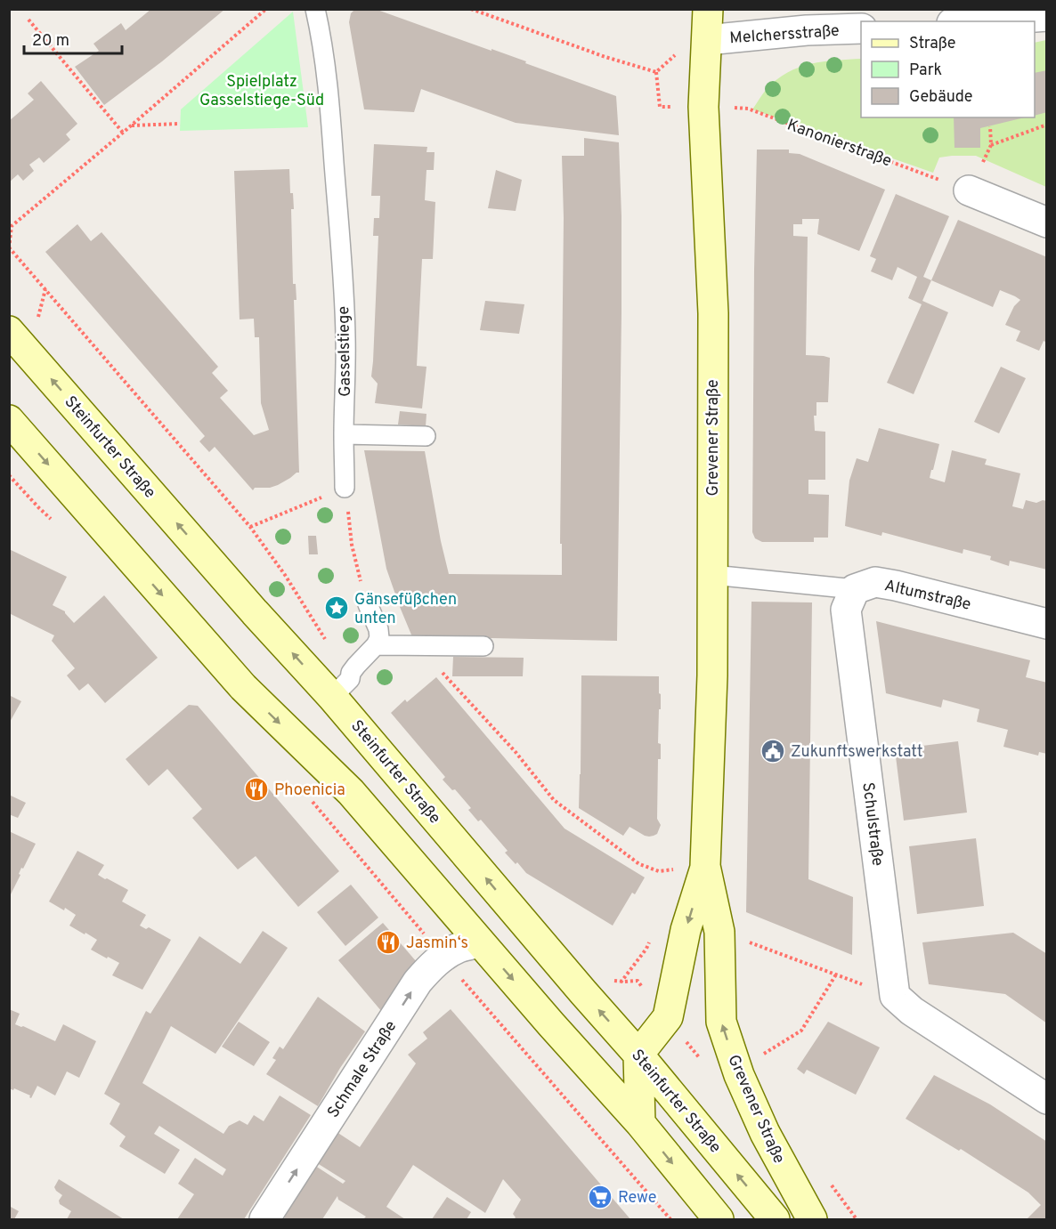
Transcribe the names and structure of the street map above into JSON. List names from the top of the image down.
{
  "streets": {
    "main road": ["Grevener Straße", "Steinfurter Straße"],
    "street": [
      "Melchersstraße",
      "Altumstraße",
      "Schulstraße",
      "Schmale Straße"
    ],
    "lane": ["Gasselstiege"],
    "path": ["Kanonierstraße"]
  },
  "crossings": [
    ["Melchersstraße", "Grevener Straße"],
    ["Kanonierstraße", "Grevener Straße"],
    ["Grevener Straße", "Steinfurter Straße"],
    ["Grevener Straße", "Altumstraße"],
    ["Altumstraße", "Schulstraße"]
  ],
  "one_way": ["Schmale Straße"],
  "parks": ["Spielplatz Gasselstiege-Süd"],
  "places": {
    "place": ["Gänsefüßchen unten"],
    "public building": ["Zukunftswerkstatt"],
    "restaurant": ["Phoenicia", "Jasmin‘s"],
    "supermarket": ["Rewe"]
  },
  "legend": ["Straße", "Park", "Gebäude"],
  "scale_bar": "20 m"
}
